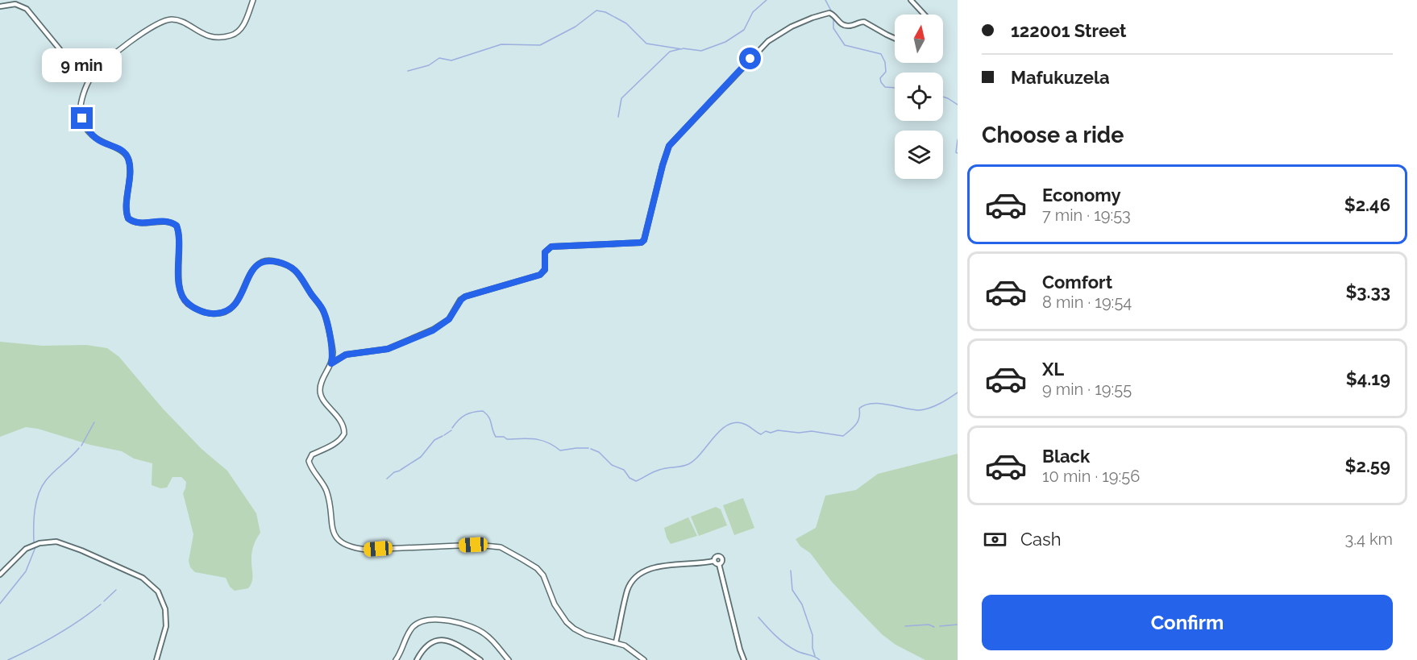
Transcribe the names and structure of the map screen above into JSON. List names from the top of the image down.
{
  "north": "top",
  "page": {
    "banner": ["122001 Street", "Mafukuzela"],
    "bubble": "9 min",
    "heading": "Choose a ride",
    "list": [
      {
        "name": "Economy",
        "note": "7 min · 19:53",
        "value": "$2.46"
      },
      {
        "name": "Comfort",
        "note": "8 min · 19:54",
        "value": "$3.33"
      },
      {
        "name": "XL",
        "note": "9 min · 19:55",
        "value": "$4.19"
      },
      {
        "name": "Black",
        "note": "10 min · 19:56",
        "value": "$2.59"
      }
    ],
    "pay": ["Cash", "3.4 km"],
    "buttons": "Confirm"
  }
}
